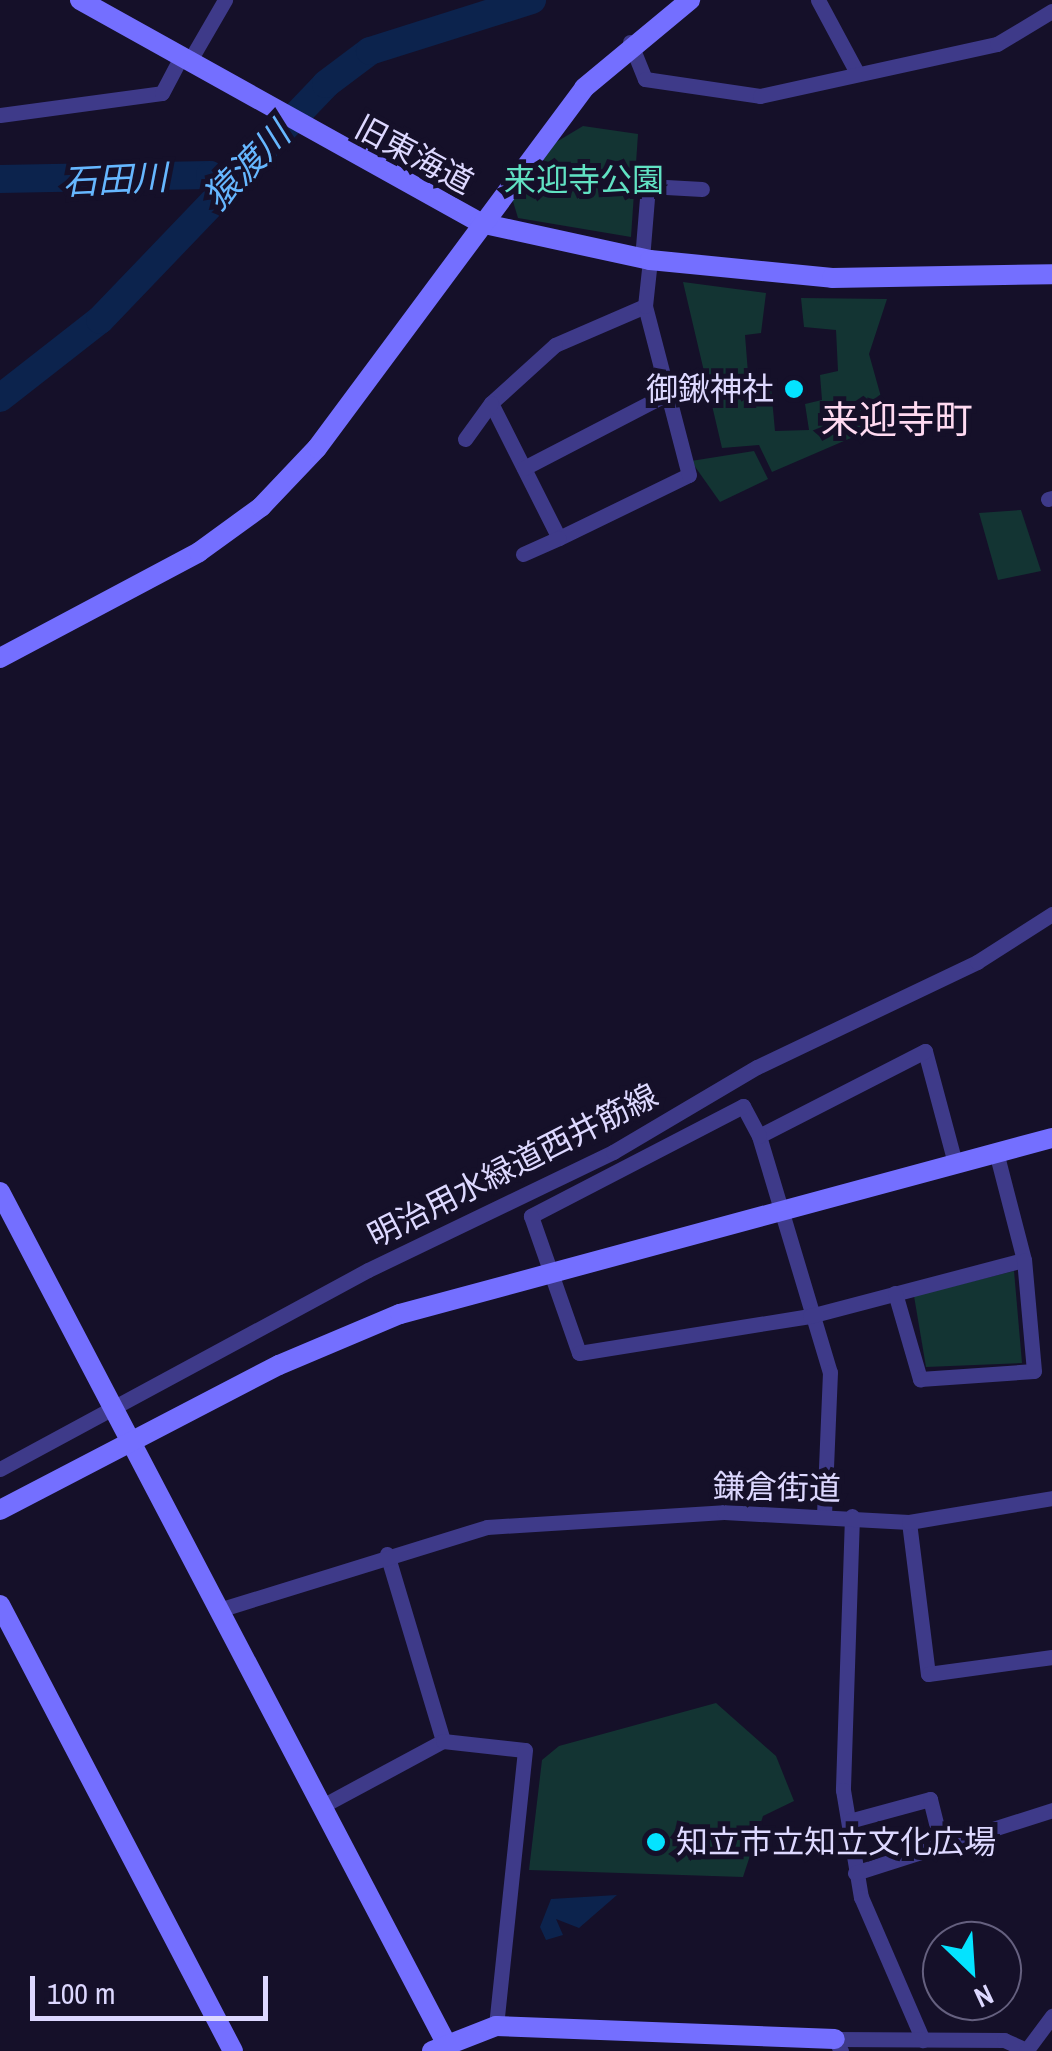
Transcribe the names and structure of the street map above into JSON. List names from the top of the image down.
{
  "streets": {
    "street": ["旧東海道", "明治用水緑道西井筋線", "鎌倉街道"]
  },
  "districts": ["来迎寺町"],
  "water": ["猿渡川", "石田川"],
  "parks": ["来迎寺公園"],
  "places": ["御鍬神社", "知立市立知立文化広場"],
  "scale_bar": "100 m",
  "north": "bottom right"
}
